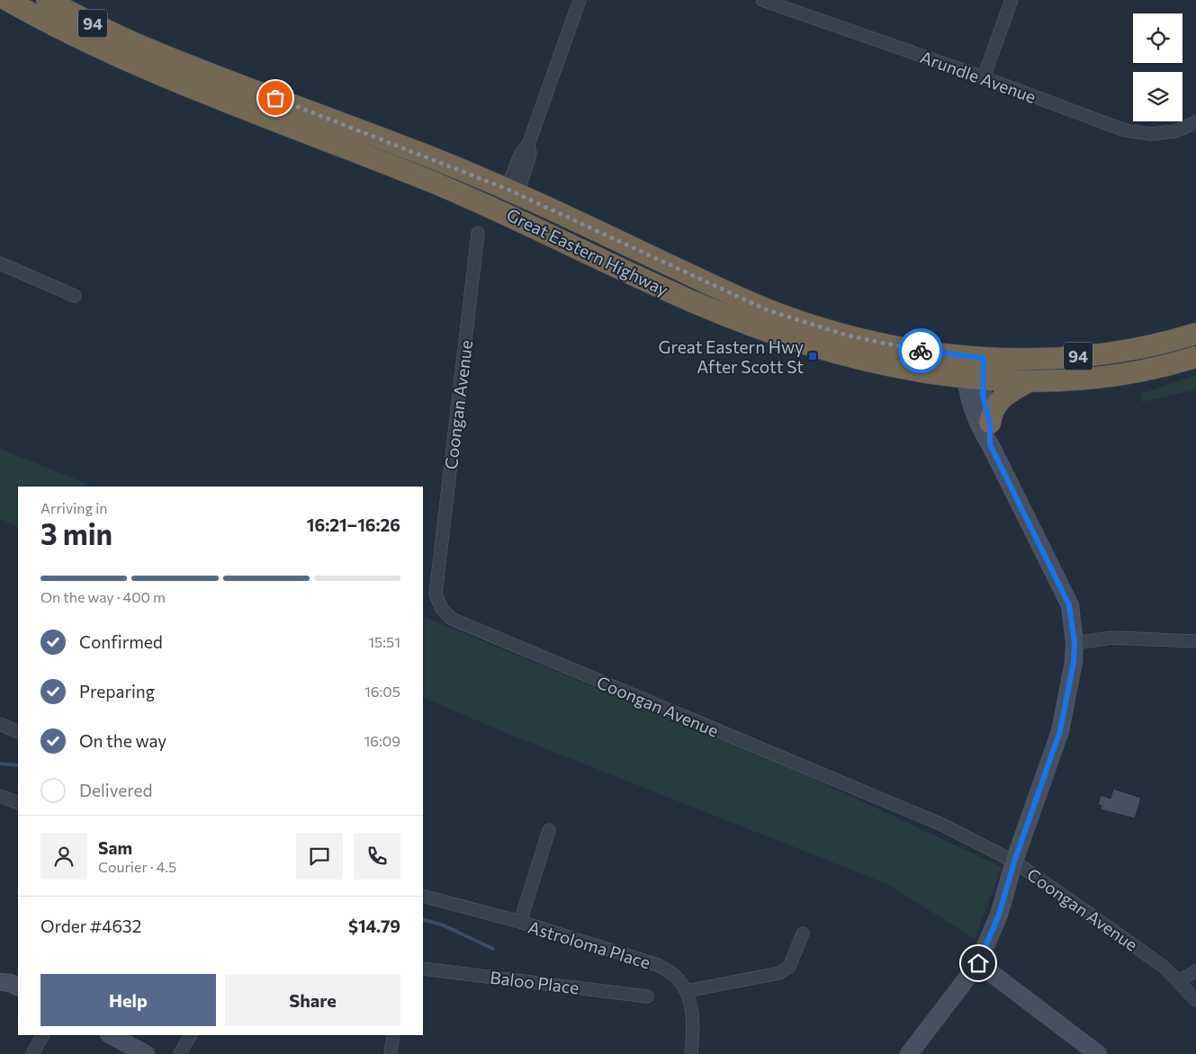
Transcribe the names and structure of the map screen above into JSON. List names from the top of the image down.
{
  "streets": {
    "highway": ["94", "Great Eastern Highway"],
    "street": [
      "Arundle Avenue",
      "Coongan Avenue",
      "Astroloma Place",
      "Baloo Place"
    ]
  },
  "places": {
    "transit": ["Great Eastern Hwy After Scott St"]
  },
  "page": {
    "heading": ["3 min", "Arriving in", "16:21–16:26"],
    "panel": [
      "Sam",
      "Courier · 4.5",
      "Order #4632",
      "$14.79"
    ],
    "bar": "On the way · 400 m",
    "list": [
      ["Confirmed", "15:51"],
      ["Preparing", "16:05"],
      ["On the way", "16:09"],
      "Delivered"
    ],
    "buttons": ["Help", "Share"]
  }
}
